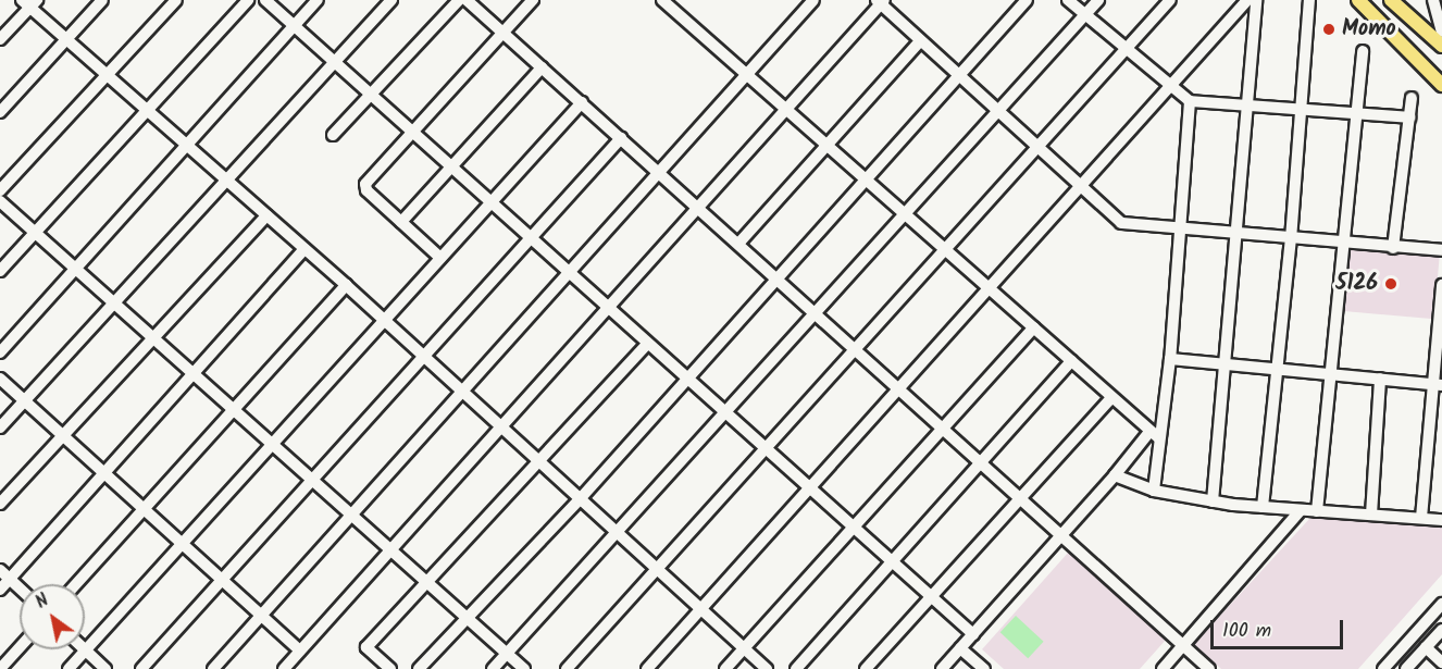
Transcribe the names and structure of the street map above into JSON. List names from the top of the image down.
{
  "places": ["Momo", "5126"],
  "scale_bar": "100 m",
  "north": "top left"
}
